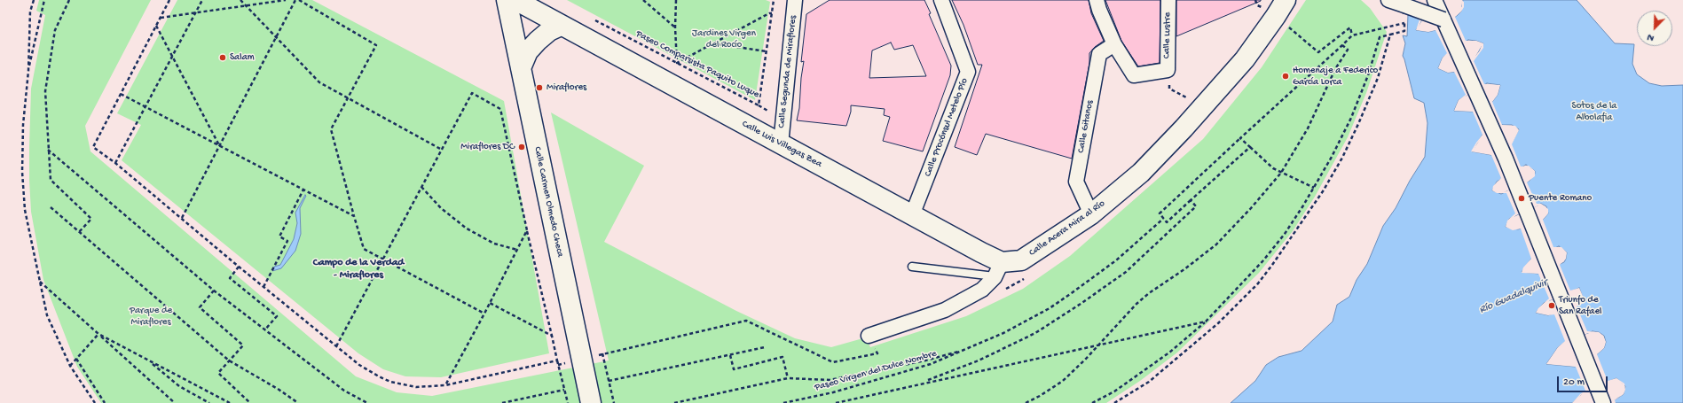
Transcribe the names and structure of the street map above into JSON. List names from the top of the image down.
{
  "streets": {
    "street": [
      "Calle Lustre",
      "Calle Segunda de Miraflores",
      "Calle Gitanos",
      "Calle Procónsul Metelo Pío",
      "Calle Luis Villegas Zea",
      "Calle Carmen Olmedo Checa",
      "Calle Acera Mira al Río"
    ],
    "path": ["Paseo Comparsista Paquito Luque", "Paseo Virgen del Dulce Nombre"]
  },
  "crossings": [
    ["Calle Segunda de Miraflores", "Calle Luis Villegas Zea"],
    ["Calle Gitanos", "Calle Acera Mira al Río"],
    ["Calle Procónsul Metelo Pío", "Calle Luis Villegas Zea"],
    ["Calle Luis Villegas Zea", "Calle Acera Mira al Río"]
  ],
  "districts": ["Campo de la Verdad - Miraflores"],
  "water": ["Río Guadalquivir"],
  "parks": ["Jardines Virgen del Rocío", "Sotos de la Albolafia", "Parque de Miraflores"],
  "places": [
    "Salam",
    "Homenaje a Federico García Lorca",
    "Miraflores",
    "Miraflores DC",
    "Puente Romano",
    "Triunfo de San Rafael"
  ],
  "scale_bar": "20 m",
  "north": "bottom left"
}
